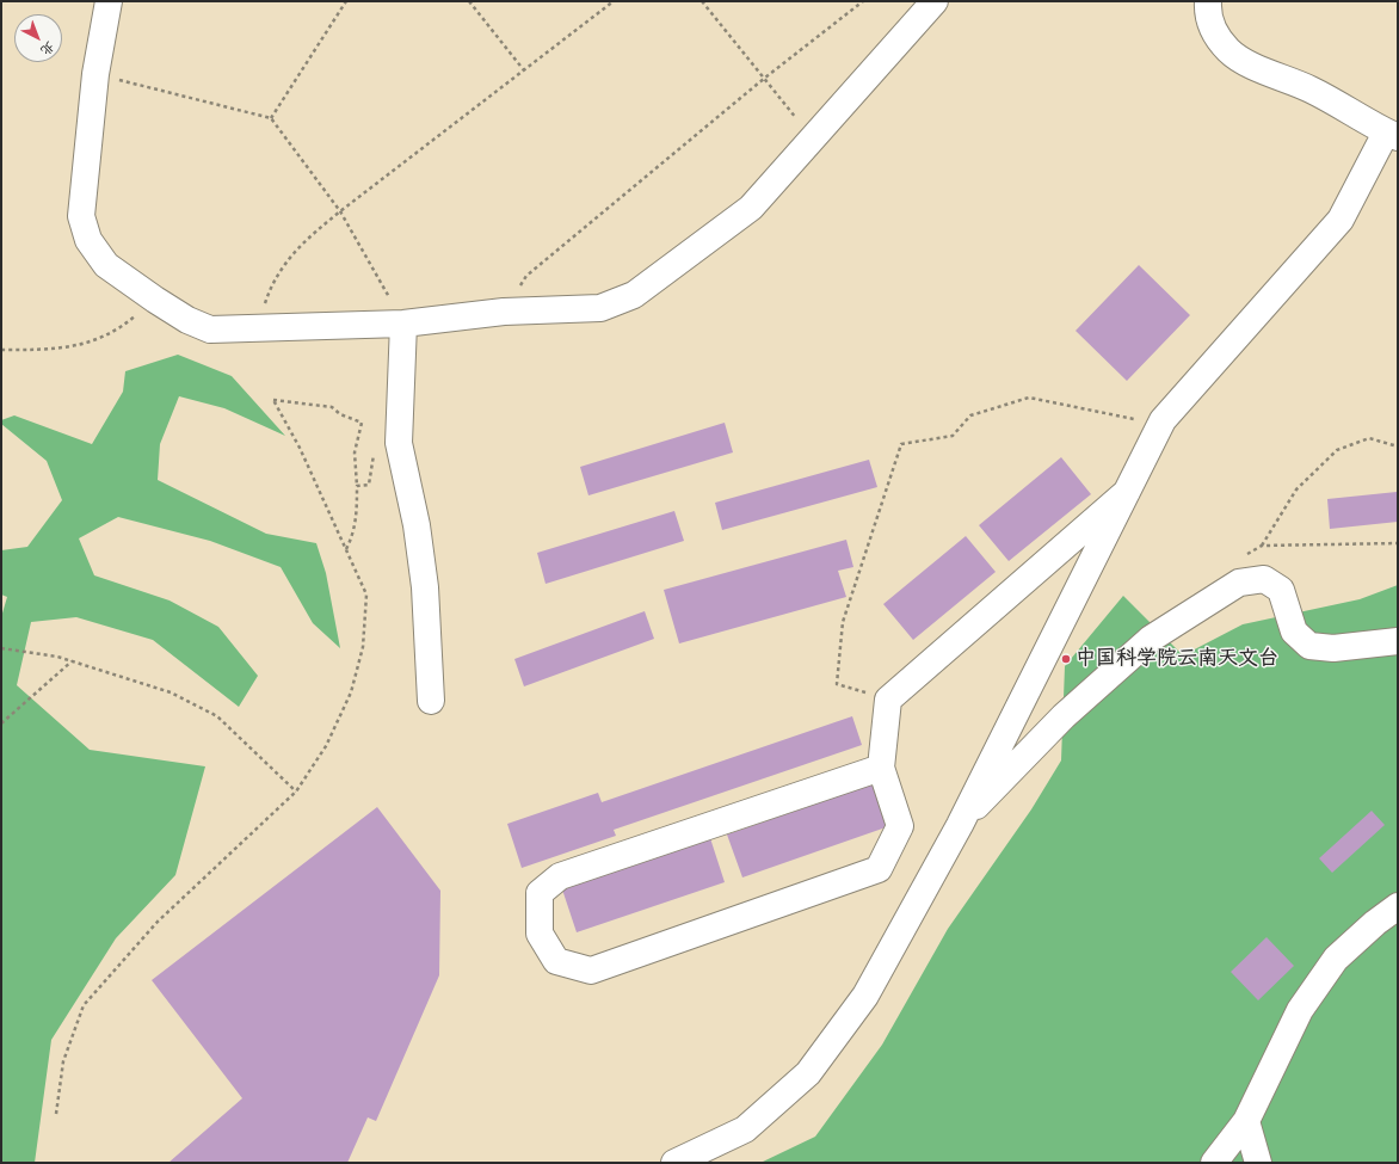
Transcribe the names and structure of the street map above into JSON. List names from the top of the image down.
{
  "places": ["中国科学院云南天文台"],
  "north": "bottom right"
}
